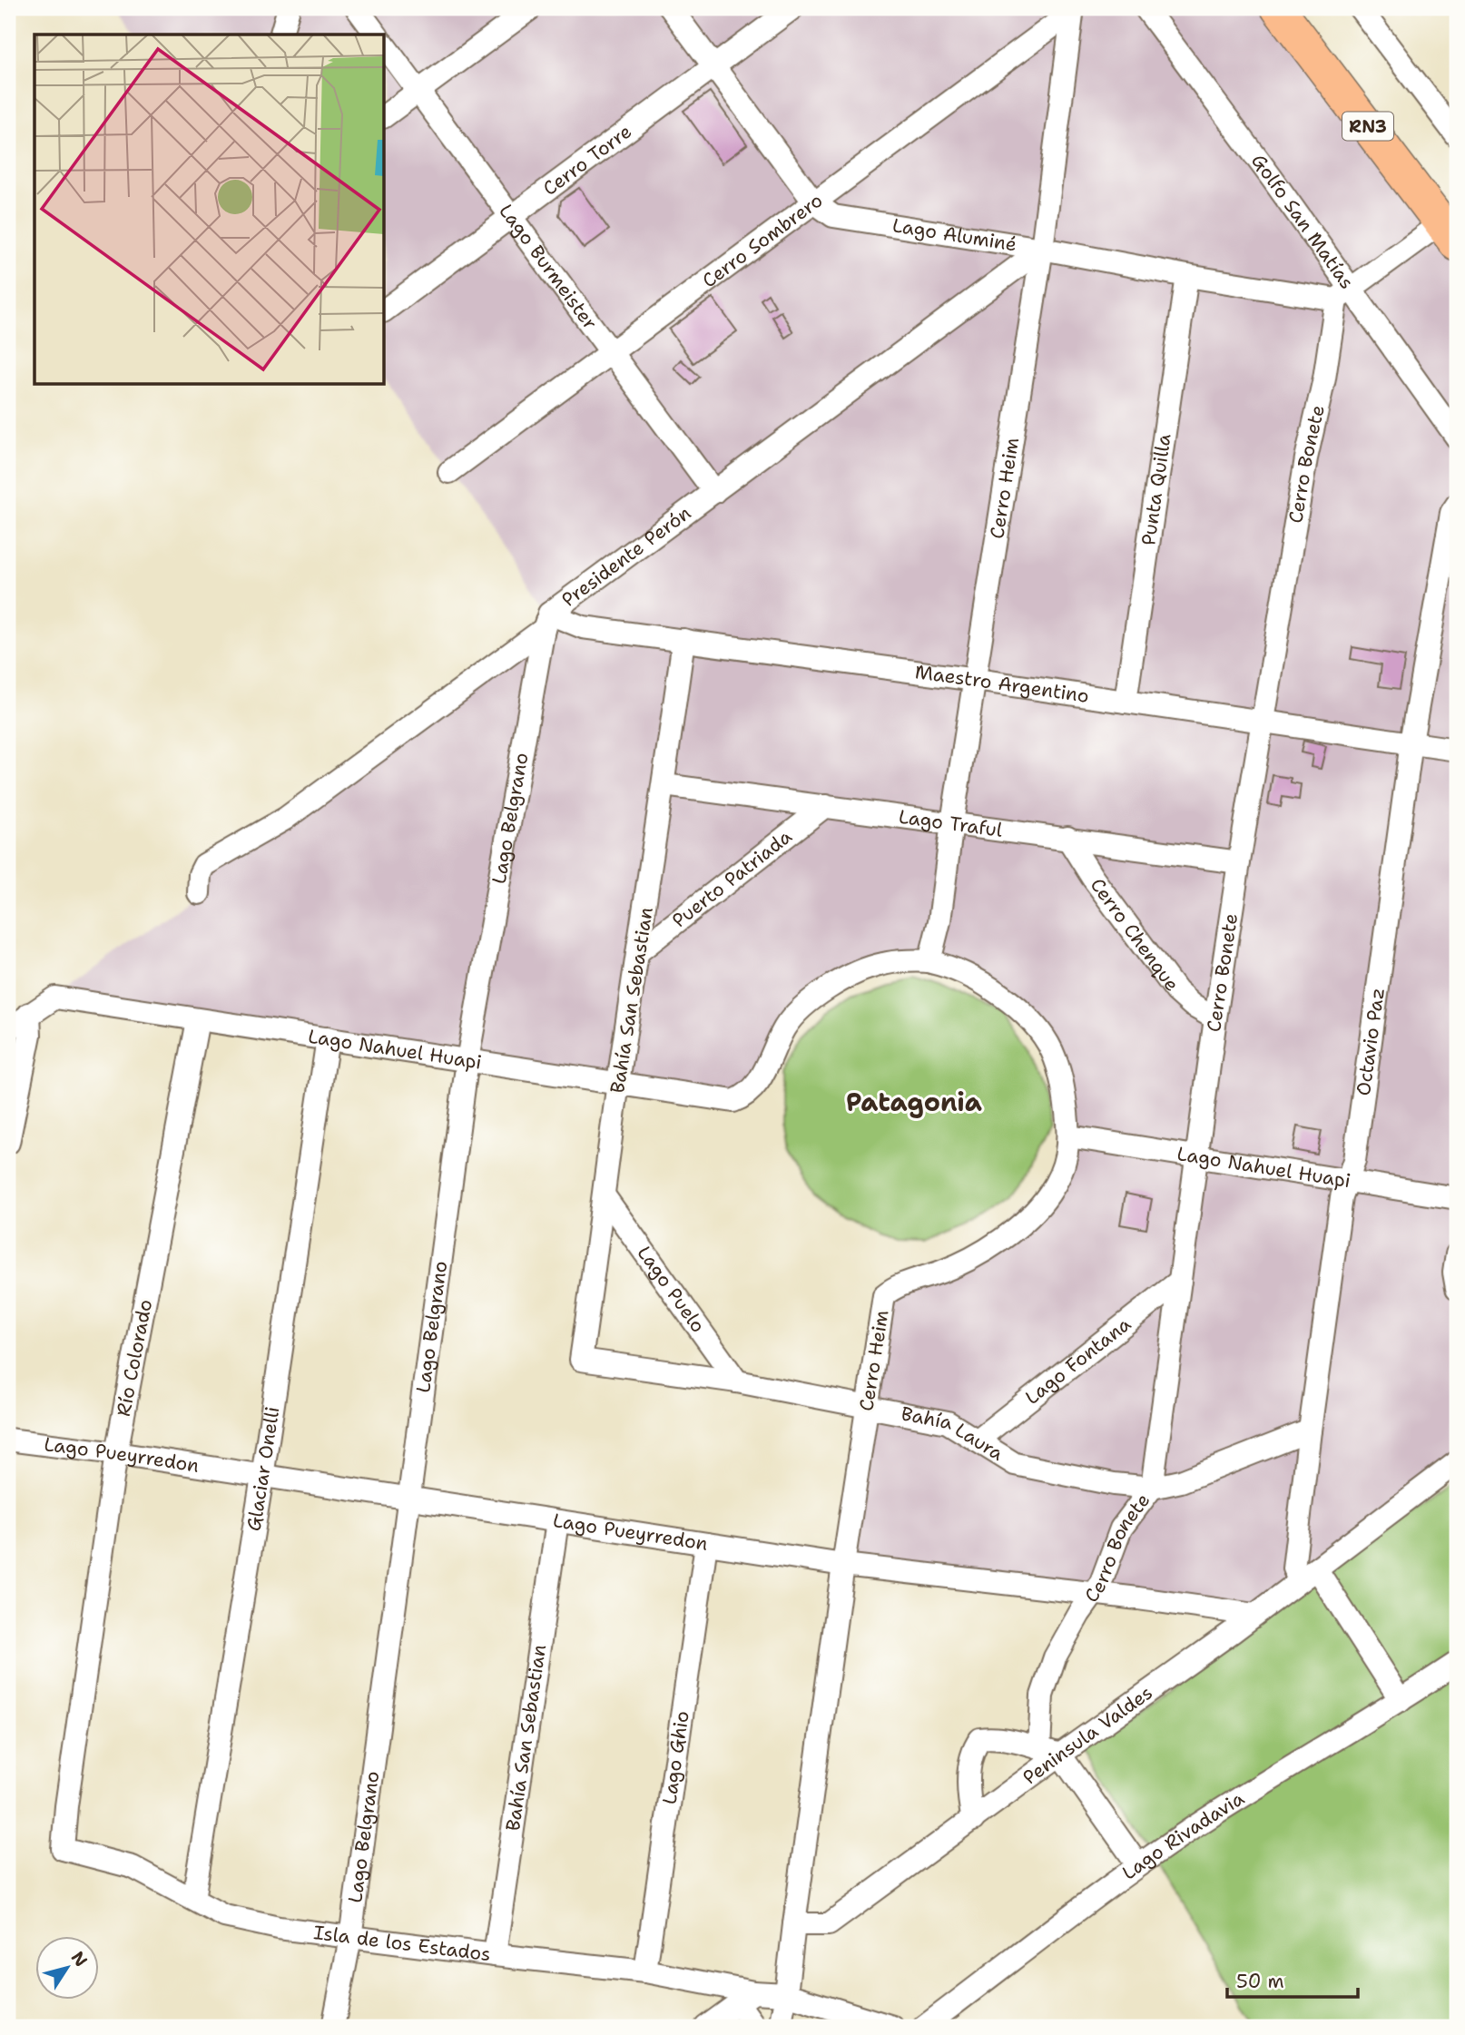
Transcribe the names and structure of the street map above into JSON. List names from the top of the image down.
{
  "streets": {
    "highway": ["RN3"],
    "street": [
      "Cerro Torre",
      "Golfo San Matías",
      "Lago Aluminé",
      "Cerro Sombrero",
      "Lago Burmeister",
      "Cerro Bonete",
      "Cerro Heim",
      "Punta Quilla",
      "Presidente Perón",
      "Maestro Argentino",
      "Lago Belgrano",
      "Lago Traful",
      "Puerto Patriada",
      "Cerro Chenque",
      "Bahía San Sebastian",
      "Octavio Paz",
      "Lago Nahuel Huapi",
      "Lago Puelo",
      "Río Colorado",
      "Lago Fontana",
      "Bahía Laura",
      "Lago Pueyrredon",
      "Glaciar Onelli",
      "Peninsula Valdes",
      "Lago Ghio",
      "Lago Rivadavia",
      "Isla de los Estados"
    ]
  },
  "crossings": [
    ["Cerro Torre", "Lago Aluminé"],
    ["Cerro Torre", "Lago Burmeister"],
    ["Golfo San Matías", "Lago Aluminé"],
    ["Golfo San Matías", "Cerro Bonete"],
    ["Lago Aluminé", "Cerro Sombrero"],
    ["Lago Aluminé", "Cerro Bonete"],
    ["Lago Aluminé", "Cerro Heim"],
    ["Lago Aluminé", "Punta Quilla"],
    ["Lago Aluminé", "Presidente Perón"],
    ["Cerro Sombrero", "Lago Burmeister"],
    ["Cerro Sombrero", "Cerro Heim"],
    ["Lago Burmeister", "Presidente Perón"],
    ["Cerro Bonete", "Maestro Argentino"],
    ["Cerro Bonete", "Lago Traful"],
    ["Cerro Bonete", "Cerro Chenque"],
    ["Cerro Bonete", "Lago Nahuel Huapi"],
    ["Cerro Bonete", "Lago Fontana"],
    ["Cerro Bonete", "Bahía Laura"],
    ["Cerro Bonete", "Lago Pueyrredon"],
    ["Cerro Bonete", "Peninsula Valdes"],
    ["Cerro Heim", "Presidente Perón"],
    ["Cerro Heim", "Maestro Argentino"],
    ["Cerro Heim", "Lago Traful"],
    ["Cerro Heim", "Lago Nahuel Huapi"],
    ["Cerro Heim", "Bahía Laura"],
    ["Cerro Heim", "Lago Pueyrredon"],
    ["Cerro Heim", "Peninsula Valdes"],
    ["Punta Quilla", "Maestro Argentino"],
    ["Presidente Perón", "Maestro Argentino"],
    ["Presidente Perón", "Lago Belgrano"],
    ["Maestro Argentino", "Lago Belgrano"],
    ["Maestro Argentino", "Bahía San Sebastian"],
    ["Maestro Argentino", "Octavio Paz"],
    ["Lago Belgrano", "Lago Nahuel Huapi"],
    ["Lago Belgrano", "Lago Pueyrredon"],
    ["Lago Belgrano", "Isla de los Estados"],
    ["Lago Traful", "Puerto Patriada"],
    ["Lago Traful", "Cerro Chenque"],
    ["Lago Traful", "Bahía San Sebastian"],
    ["Puerto Patriada", "Bahía San Sebastian"],
    ["Bahía San Sebastian", "Lago Nahuel Huapi"],
    ["Bahía San Sebastian", "Lago Puelo"],
    ["Bahía San Sebastian", "Bahía Laura"],
    ["Bahía San Sebastian", "Lago Pueyrredon"],
    ["Bahía San Sebastian", "Isla de los Estados"],
    ["Octavio Paz", "Lago Nahuel Huapi"],
    ["Octavio Paz", "Bahía Laura"],
    ["Octavio Paz", "Peninsula Valdes"],
    ["Lago Nahuel Huapi", "Río Colorado"],
    ["Lago Nahuel Huapi", "Glaciar Onelli"],
    ["Lago Puelo", "Bahía Laura"],
    ["Río Colorado", "Lago Pueyrredon"],
    ["Río Colorado", "Isla de los Estados"],
    ["Lago Fontana", "Bahía Laura"],
    ["Lago Pueyrredon", "Glaciar Onelli"],
    ["Lago Pueyrredon", "Peninsula Valdes"],
    ["Lago Pueyrredon", "Lago Ghio"],
    ["Glaciar Onelli", "Isla de los Estados"],
    ["Lago Ghio", "Isla de los Estados"]
  ],
  "districts": ["Patagonia"],
  "scale_bar": "50 m",
  "north": "top right"
}
